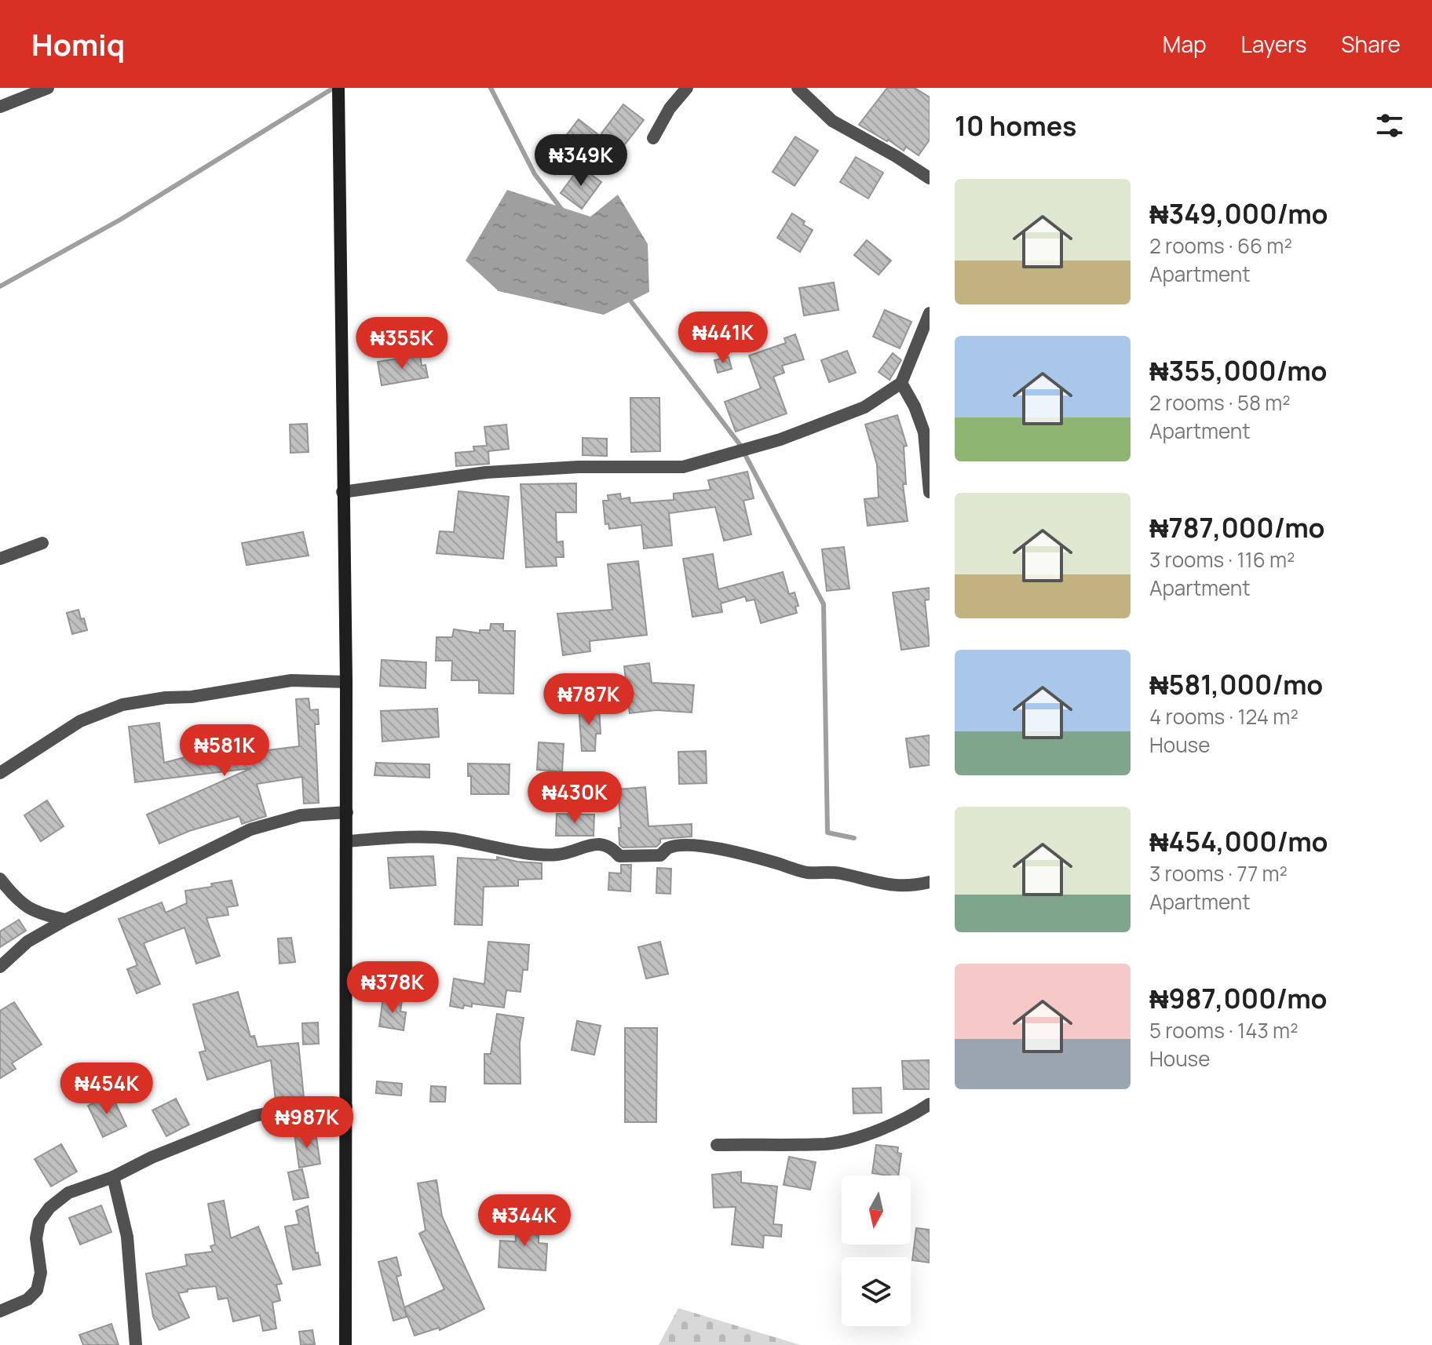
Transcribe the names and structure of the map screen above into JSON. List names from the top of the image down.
{
  "north": "bottom",
  "page": {
    "header": "Homiq",
    "nav": ["Map", "Layers", "Share"],
    "heading": "10 homes",
    "price": [
      "₦349K",
      "₦441K",
      "₦355K",
      "₦787K",
      "₦581K",
      "₦430K",
      "₦378K",
      "₦454K",
      "₦987K",
      "₦344K"
    ],
    "list": [
      {
        "name": "₦349,000/mo",
        "note": "2 rooms · 66 m² · Apartment"
      },
      {
        "name": "₦355,000/mo",
        "note": "2 rooms · 58 m² · Apartment"
      },
      {
        "name": "₦787,000/mo",
        "note": "3 rooms · 116 m² · Apartment"
      },
      {
        "name": "₦581,000/mo",
        "note": "4 rooms · 124 m² · House"
      },
      {
        "name": "₦454,000/mo",
        "note": "3 rooms · 77 m² · Apartment"
      },
      {
        "name": "₦987,000/mo",
        "note": "5 rooms · 143 m² · House"
      }
    ]
  }
}
